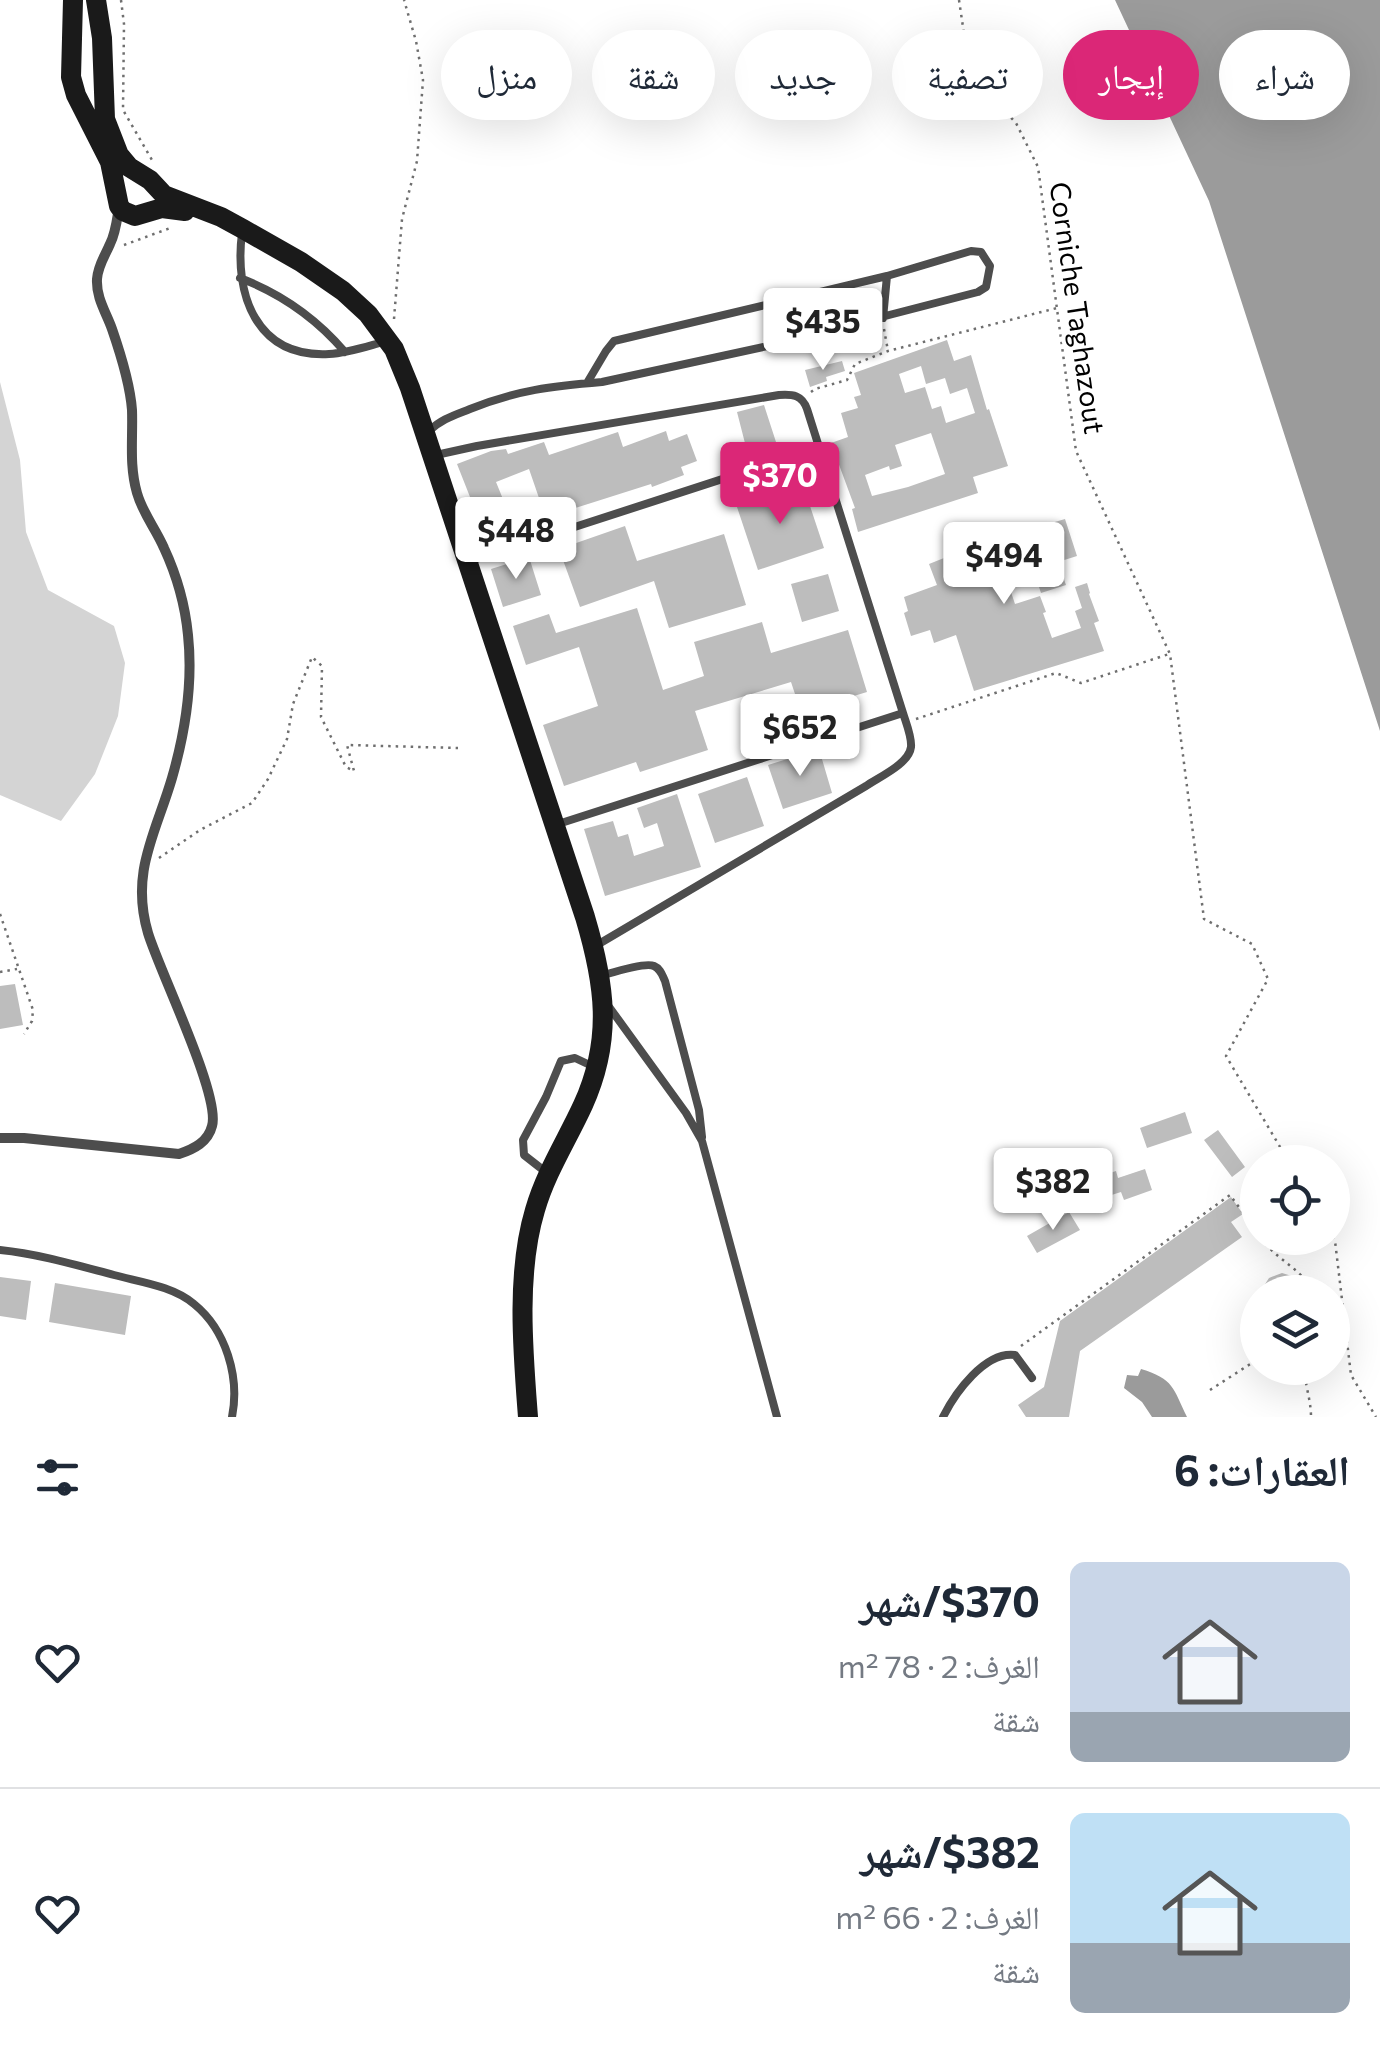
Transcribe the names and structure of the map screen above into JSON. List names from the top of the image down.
{
  "streets": {
    "path": ["Corniche Taghazout"]
  },
  "page": {
    "chip": [
      "شراء",
      "إيجار",
      "تصفية",
      "جديد",
      "شقة",
      "منزل"
    ],
    "price": [
      "$435",
      "$370",
      "$448",
      "$494",
      "$652",
      "$382"
    ],
    "heading": "العقارات: 6",
    "list": [
      {
        "name": "$370/شهر",
        "note": "الغرف: 2 · 78 m² · شقة"
      },
      {
        "name": "$382/شهر",
        "note": "الغرف: 2 · 66 m² · شقة"
      }
    ]
  }
}
